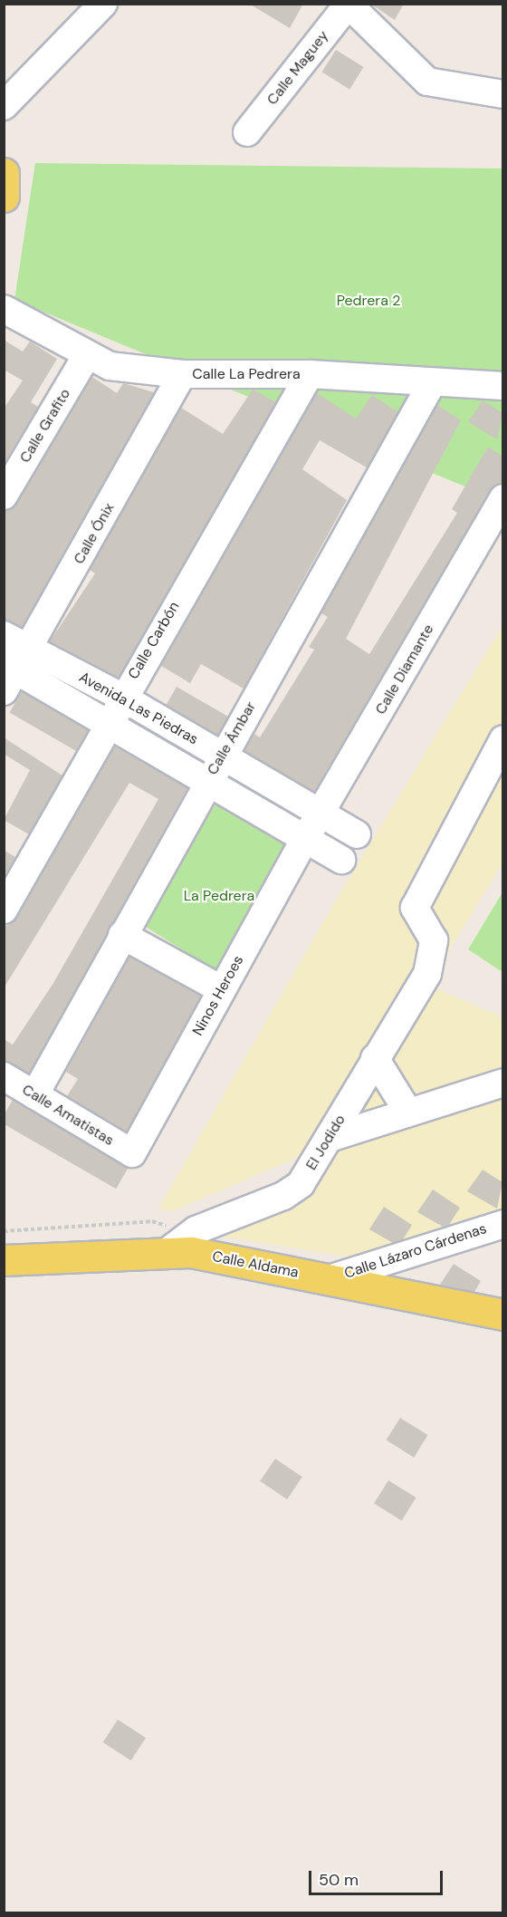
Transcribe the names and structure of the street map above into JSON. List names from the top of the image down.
{
  "streets": {
    "main road": ["Calle Aldama"],
    "street": [
      "Calle Maguey",
      "Calle La Pedrera",
      "Calle Grafito",
      "Calle Ónix",
      "Calle Carbón",
      "Calle Diamante",
      "Avenida Las Piedras",
      "Calle Ámbar",
      "Ninos Heroes",
      "Calle Amatistas",
      "El Jodido",
      "Calle Lázaro Cárdenas"
    ]
  },
  "crossings": [
    ["Calle La Pedrera", "Calle Grafito"],
    ["Calle La Pedrera", "Calle Ónix"],
    ["Calle La Pedrera", "Calle Carbón"],
    ["Calle La Pedrera", "Calle Ámbar"],
    ["Calle Ónix", "Avenida Las Piedras"],
    ["Calle Carbón", "Avenida Las Piedras"],
    ["Calle Diamante", "Avenida Las Piedras"],
    ["Calle Diamante", "Ninos Heroes"],
    ["Avenida Las Piedras", "Calle Ámbar"],
    ["Avenida Las Piedras", "Ninos Heroes"],
    ["Calle Ámbar", "Calle Amatistas"],
    ["Ninos Heroes", "Calle Amatistas"],
    ["El Jodido", "Calle Aldama"],
    ["Calle Lázaro Cárdenas", "Calle Aldama"]
  ],
  "parks": ["Pedrera 2", "La Pedrera"],
  "scale_bar": "50 m"
}
